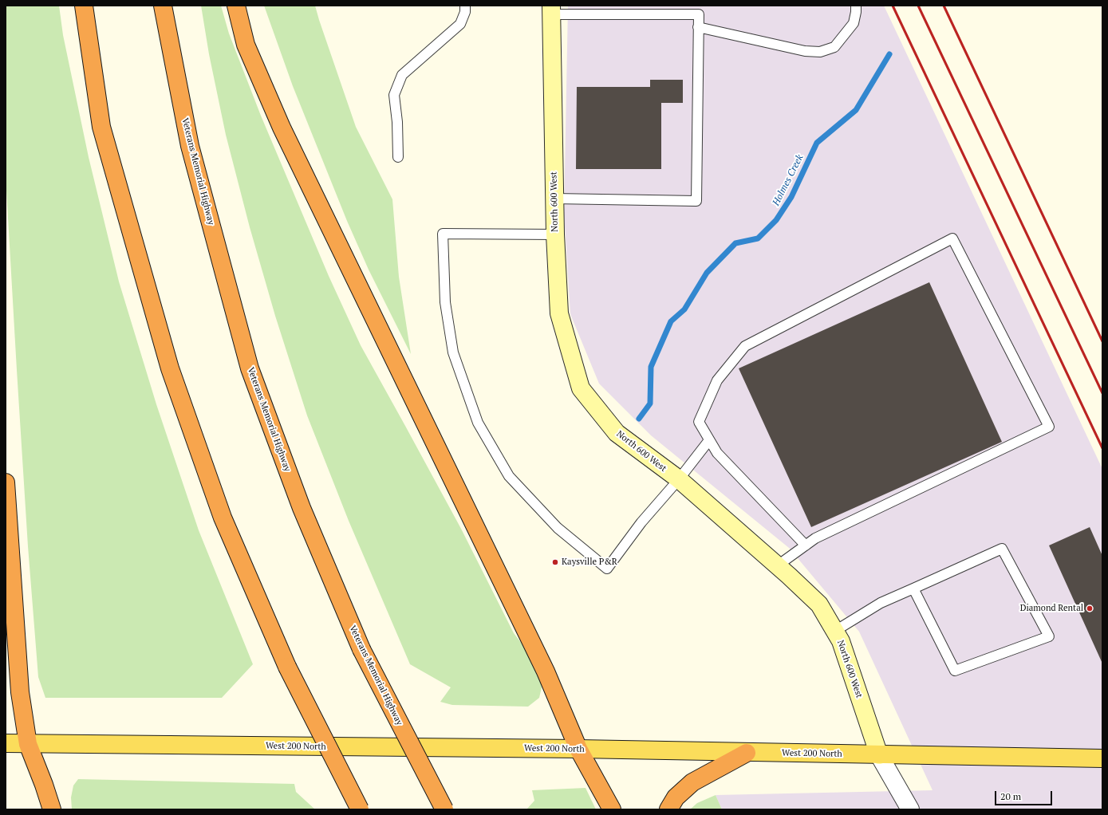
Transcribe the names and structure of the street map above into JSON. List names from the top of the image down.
{
  "streets": {
    "highway": ["Veterans Memorial Highway"],
    "main road": ["West 200 North"],
    "street": ["North 600 West"]
  },
  "crossings": [
    ["North 600 West", "West 200 North"]
  ],
  "water": ["Holmes Creek"],
  "places": ["Kaysville P&R", "Diamond Rental"],
  "scale_bar": "20 m"
}
